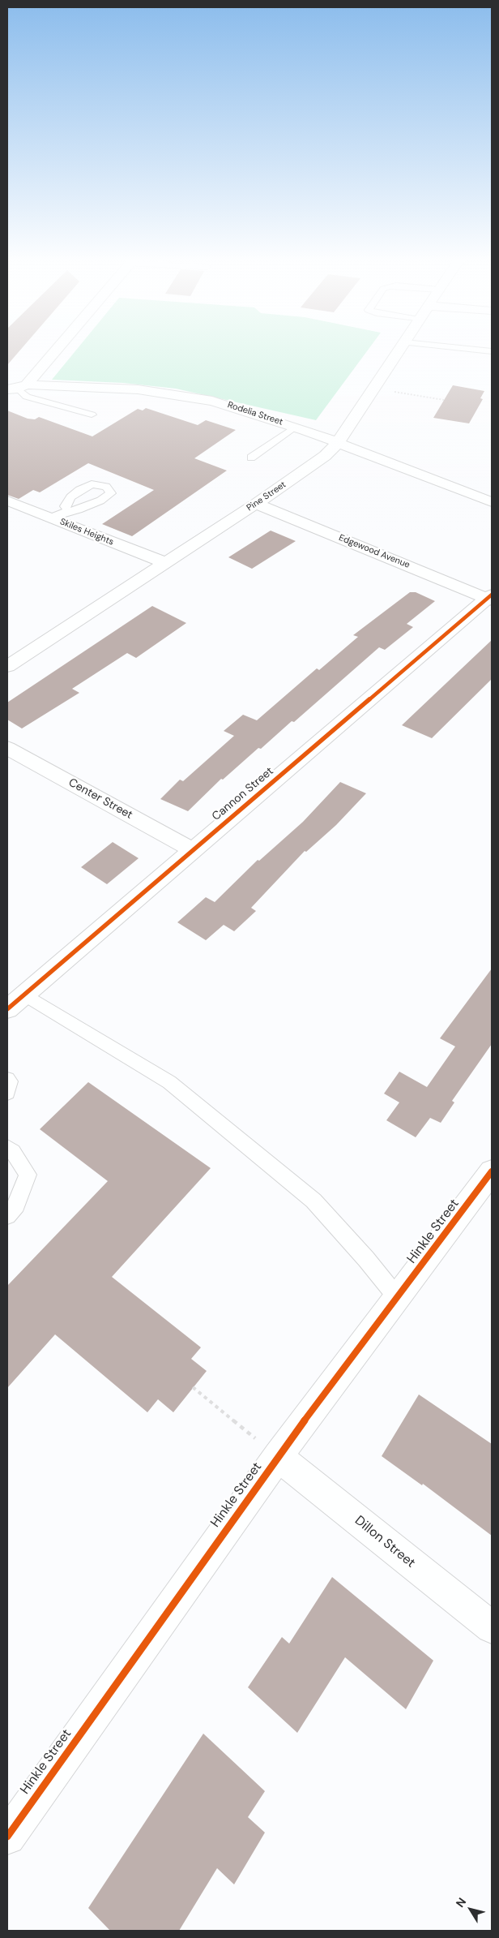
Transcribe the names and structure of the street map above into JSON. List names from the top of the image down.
{
  "streets": {
    "street": [
      "Rodelia Street",
      "Pine Street",
      "Skiles Heights",
      "Edgewood Avenue",
      "Cannon Street",
      "Center Street",
      "Hinkle Street",
      "Dillon Street"
    ]
  },
  "crossings": [
    ["Rodelia Street", "Pine Street"],
    ["Pine Street", "Skiles Heights"],
    ["Pine Street", "Edgewood Avenue"],
    ["Edgewood Avenue", "Cannon Street"],
    ["Cannon Street", "Center Street"],
    ["Hinkle Street", "Dillon Street"]
  ],
  "north": "top left"
}
